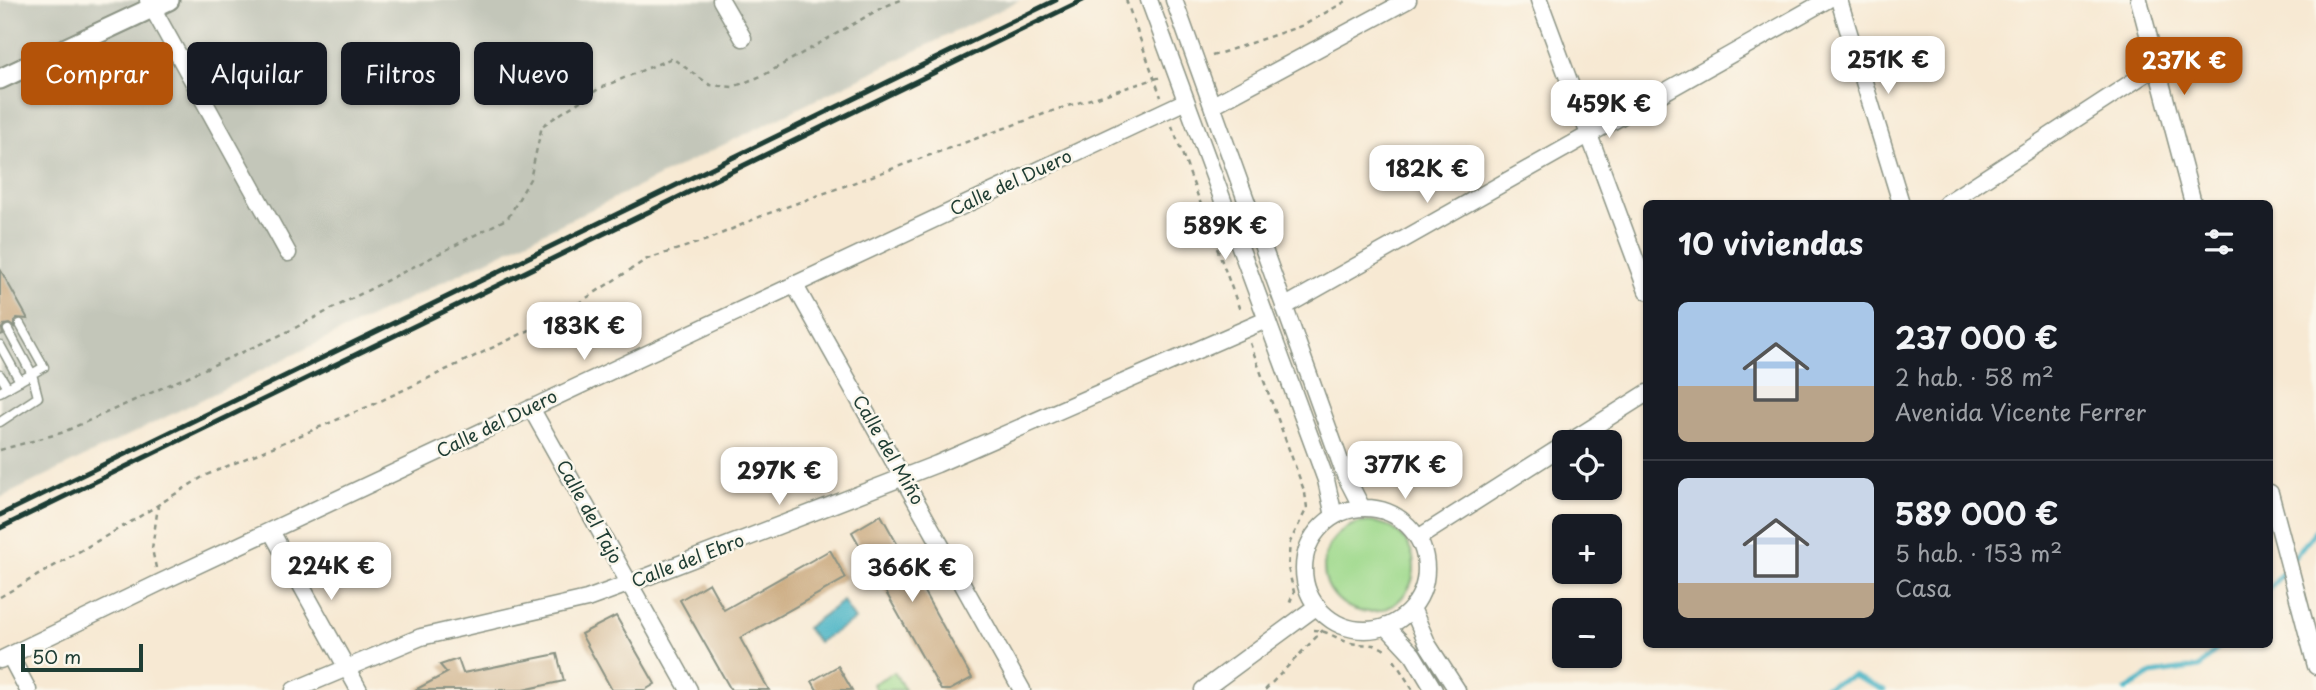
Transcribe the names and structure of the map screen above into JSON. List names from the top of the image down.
{
  "streets": {
    "street": [
      "Calle del Duero",
      "Calle del Miño",
      "Calle del Tajo",
      "Calle del Ebro"
    ]
  },
  "crossings": [
    ["Calle del Duero", "Calle del Miño"],
    ["Calle del Duero", "Calle del Tajo"],
    ["Calle del Miño", "Calle del Ebro"],
    ["Calle del Tajo", "Calle del Ebro"]
  ],
  "scale_bar": "50 m",
  "page": {
    "price": [
      "251K €",
      "237K €",
      "459K €",
      "182K €",
      "589K €",
      "183K €",
      "377K €",
      "297K €",
      "224K €",
      "366K €"
    ],
    "chip": [
      "Comprar",
      "Alquilar",
      "Filtros",
      "Nuevo"
    ],
    "heading": "10 viviendas",
    "list": [
      {
        "name": "237 000 €",
        "note": "2 hab. · 58 m² · Avenida Vicente Ferrer"
      },
      {
        "name": "589 000 €",
        "note": "5 hab. · 153 m² · Casa"
      }
    ],
    "map_buttons": ["+", "−"],
    "scale": "50 m"
  }
}
